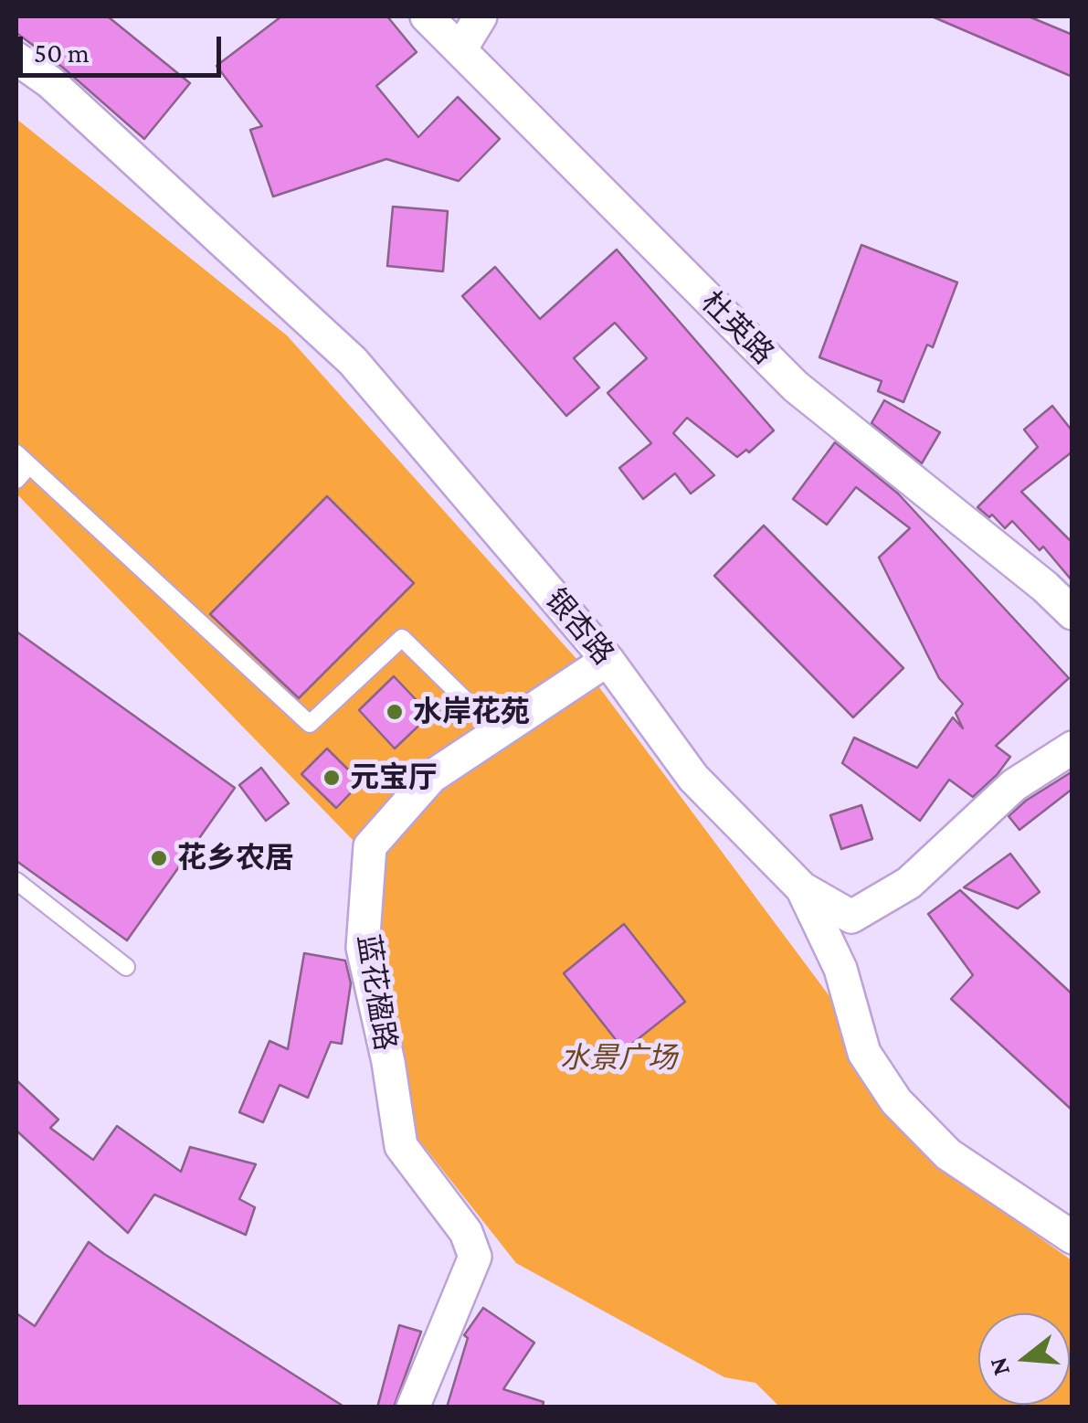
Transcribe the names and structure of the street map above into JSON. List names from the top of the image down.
{
  "streets": {
    "street": ["杜英路", "银杏路", "蓝花楹路"]
  },
  "crossings": [
    ["银杏路", "蓝花楹路"]
  ],
  "parks": ["水景广场"],
  "places": ["水岸花苑", "元宝厅", "花乡农居"],
  "scale_bar": "50 m",
  "north": "left"
}
